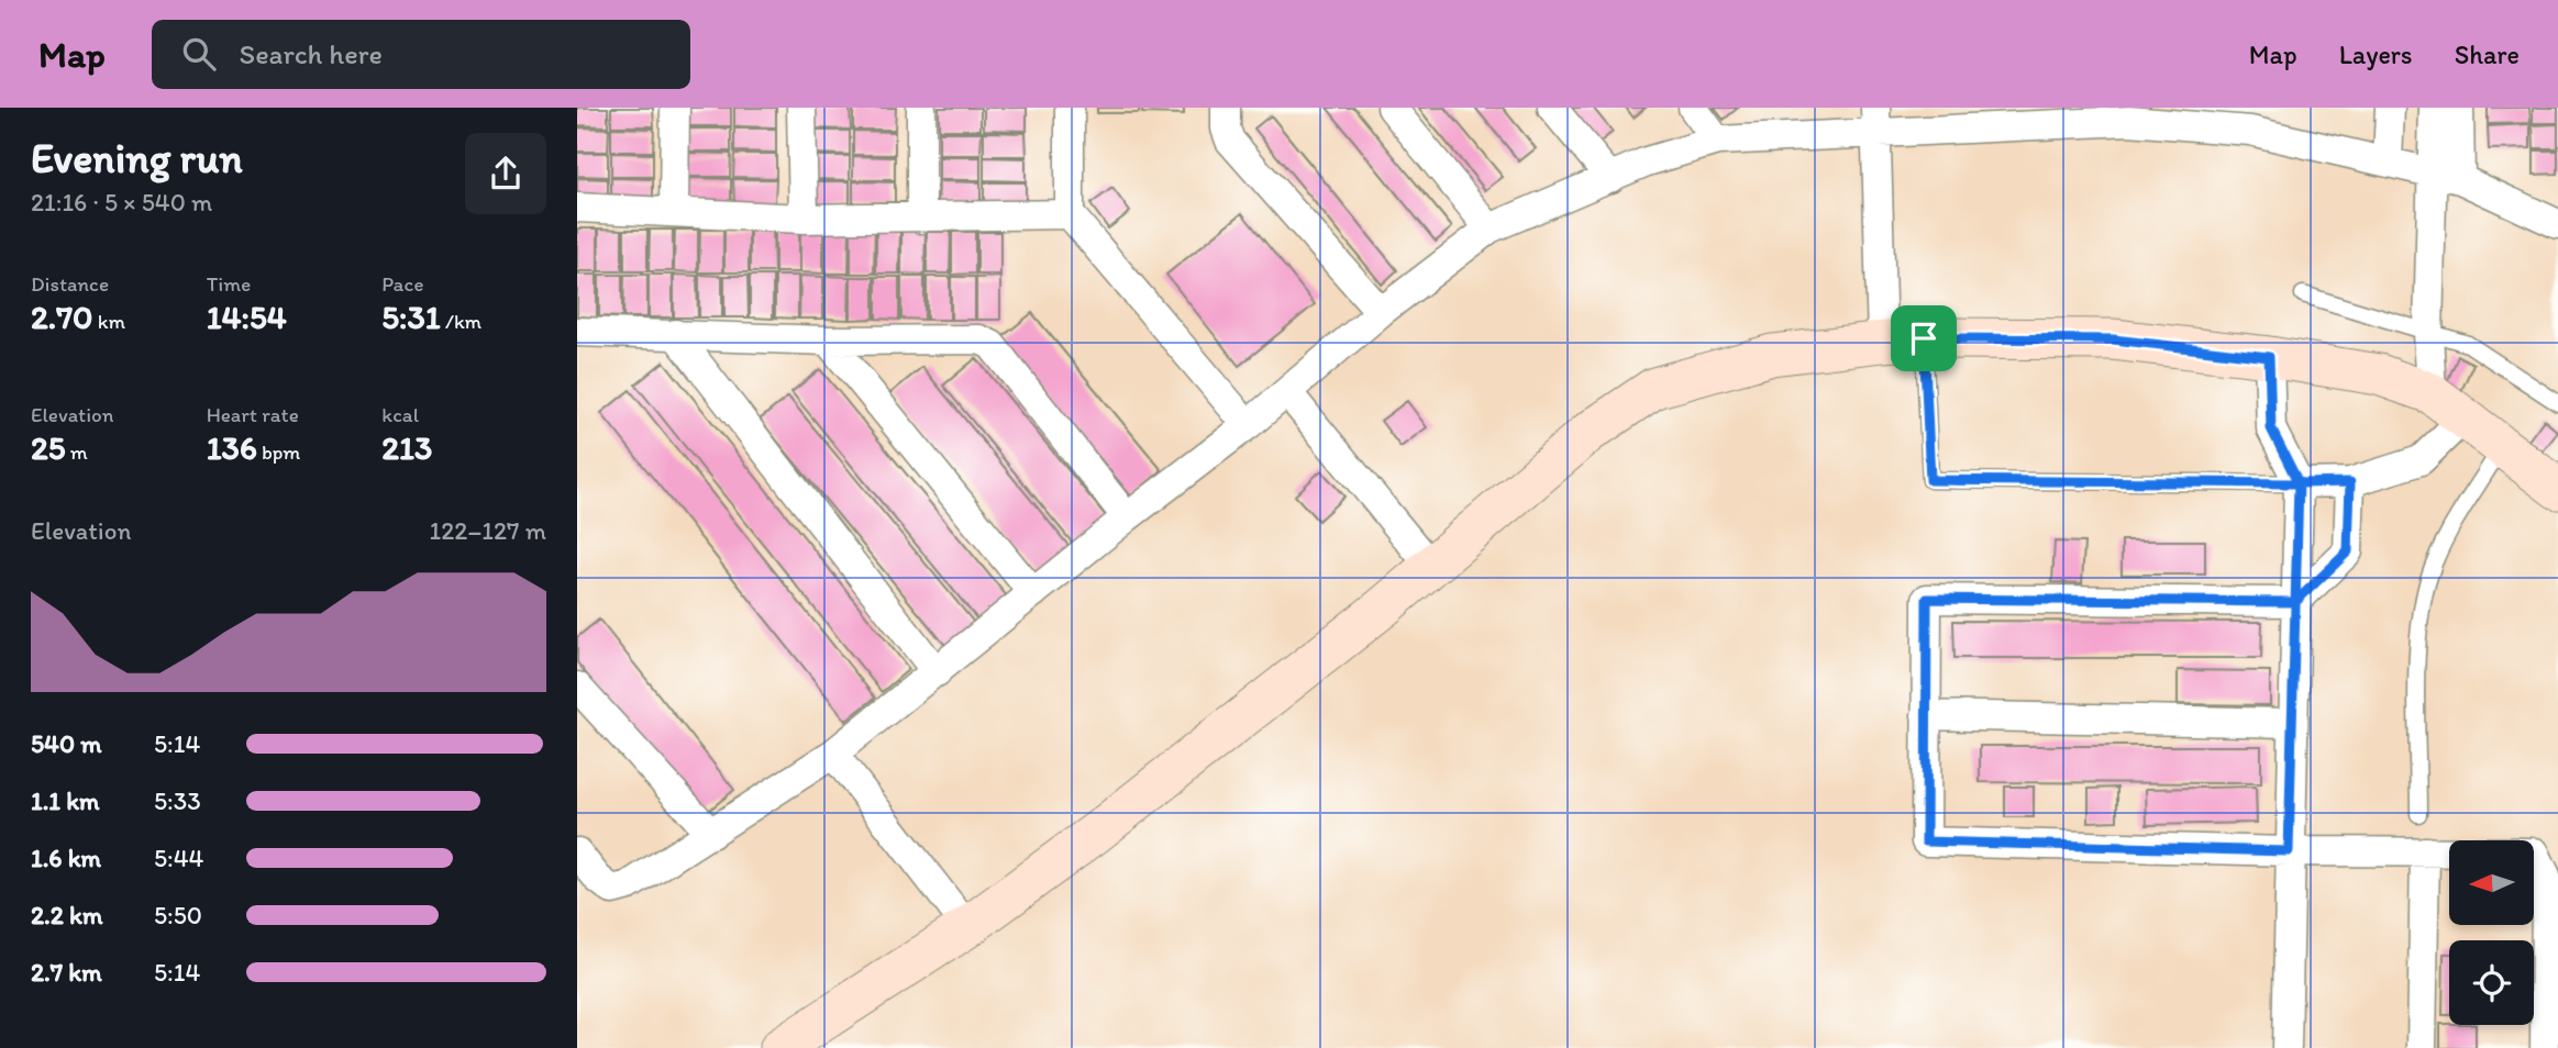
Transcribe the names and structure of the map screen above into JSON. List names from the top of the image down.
{
  "north": "left",
  "page": {
    "header": "Map",
    "search": "Search here",
    "nav": ["Map", "Layers", "Share"],
    "heading": ["Evening run", "21:16 · 5 × 540 m"],
    "stats": [
      ["Distance", "2.70 km"],
      ["Time", "14:54"],
      ["Pace", "5:31 /km"],
      ["Elevation", "25 m"],
      ["Heart rate", "136 bpm"],
      ["kcal", "213"]
    ],
    "chart": ["Elevation", "122–127 m"],
    "list": [
      {
        "name": "540 m",
        "note": "5:14"
      },
      {
        "name": "1.1 km",
        "note": "5:33"
      },
      {
        "name": "1.6 km",
        "note": "5:44"
      },
      {
        "name": "2.2 km",
        "note": "5:50"
      },
      {
        "name": "2.7 km",
        "note": "5:14"
      }
    ]
  }
}
